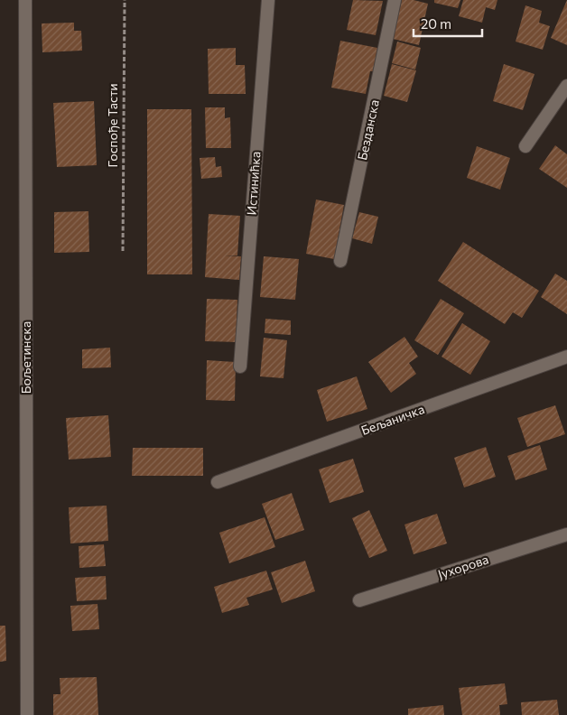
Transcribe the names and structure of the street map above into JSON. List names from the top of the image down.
{
  "streets": {
    "street": [
      "Безданска",
      "Истинићка",
      "Бољетинска",
      "Бељаничка",
      "Јухорова"
    ],
    "path": ["Госпође Тасти"]
  },
  "scale_bar": "20 m"
}
